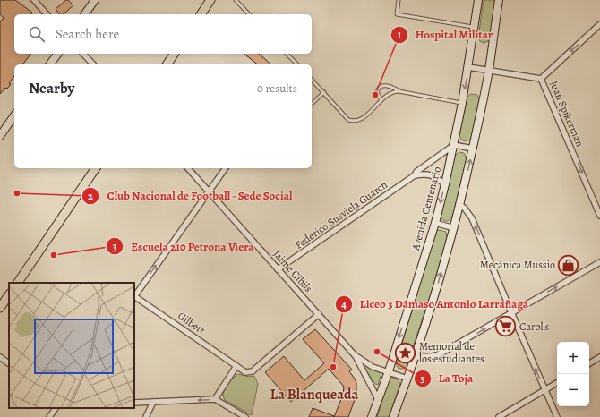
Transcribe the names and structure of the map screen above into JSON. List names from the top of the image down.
{
  "streets": {
    "street": [
      "Juan Spikerman",
      "Avenida Centenario",
      "Federico Susviela Guarch",
      "Jaime Cibils",
      "Gilbert"
    ]
  },
  "crossings": [
    ["Avenida Centenario", "Federico Susviela Guarch"],
    ["Avenida Centenario", "Jaime Cibils"],
    ["Federico Susviela Guarch", "Jaime Cibils"]
  ],
  "one_way": ["Juan Spikerman"],
  "districts": ["La Blanqueada"],
  "places": {
    "other": [
      "Hospital Militar",
      "Club Nacional de Football - Sede Social",
      "Escuela 210 Petrona Viera",
      "La Toja",
      "Liceo 3 Dámaso Antonio Larrañaga"
    ],
    "shop": ["Mecánica Mussio"],
    "supermarket": ["Carol's"],
    "place": ["Memorial de los estudiantes"]
  },
  "page": {
    "search": "Search here",
    "heading": ["Nearby", "0 results"],
    "map_buttons": ["+", "−"]
  }
}
